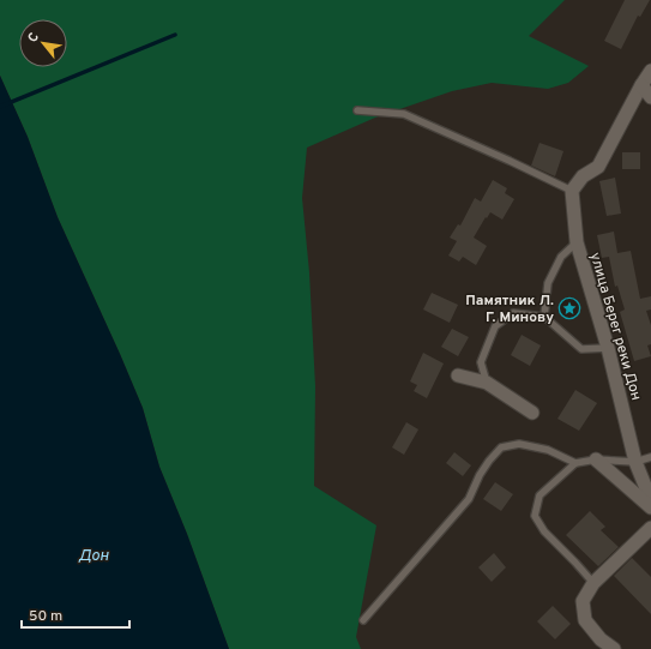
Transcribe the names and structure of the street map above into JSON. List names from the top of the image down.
{
  "streets": {
    "street": ["улица Берег реки Дон"]
  },
  "water": ["Дон"],
  "places": {
    "place": ["Памятник Л. Г. Минову"]
  },
  "scale_bar": "50 m",
  "north": "top left"
}
